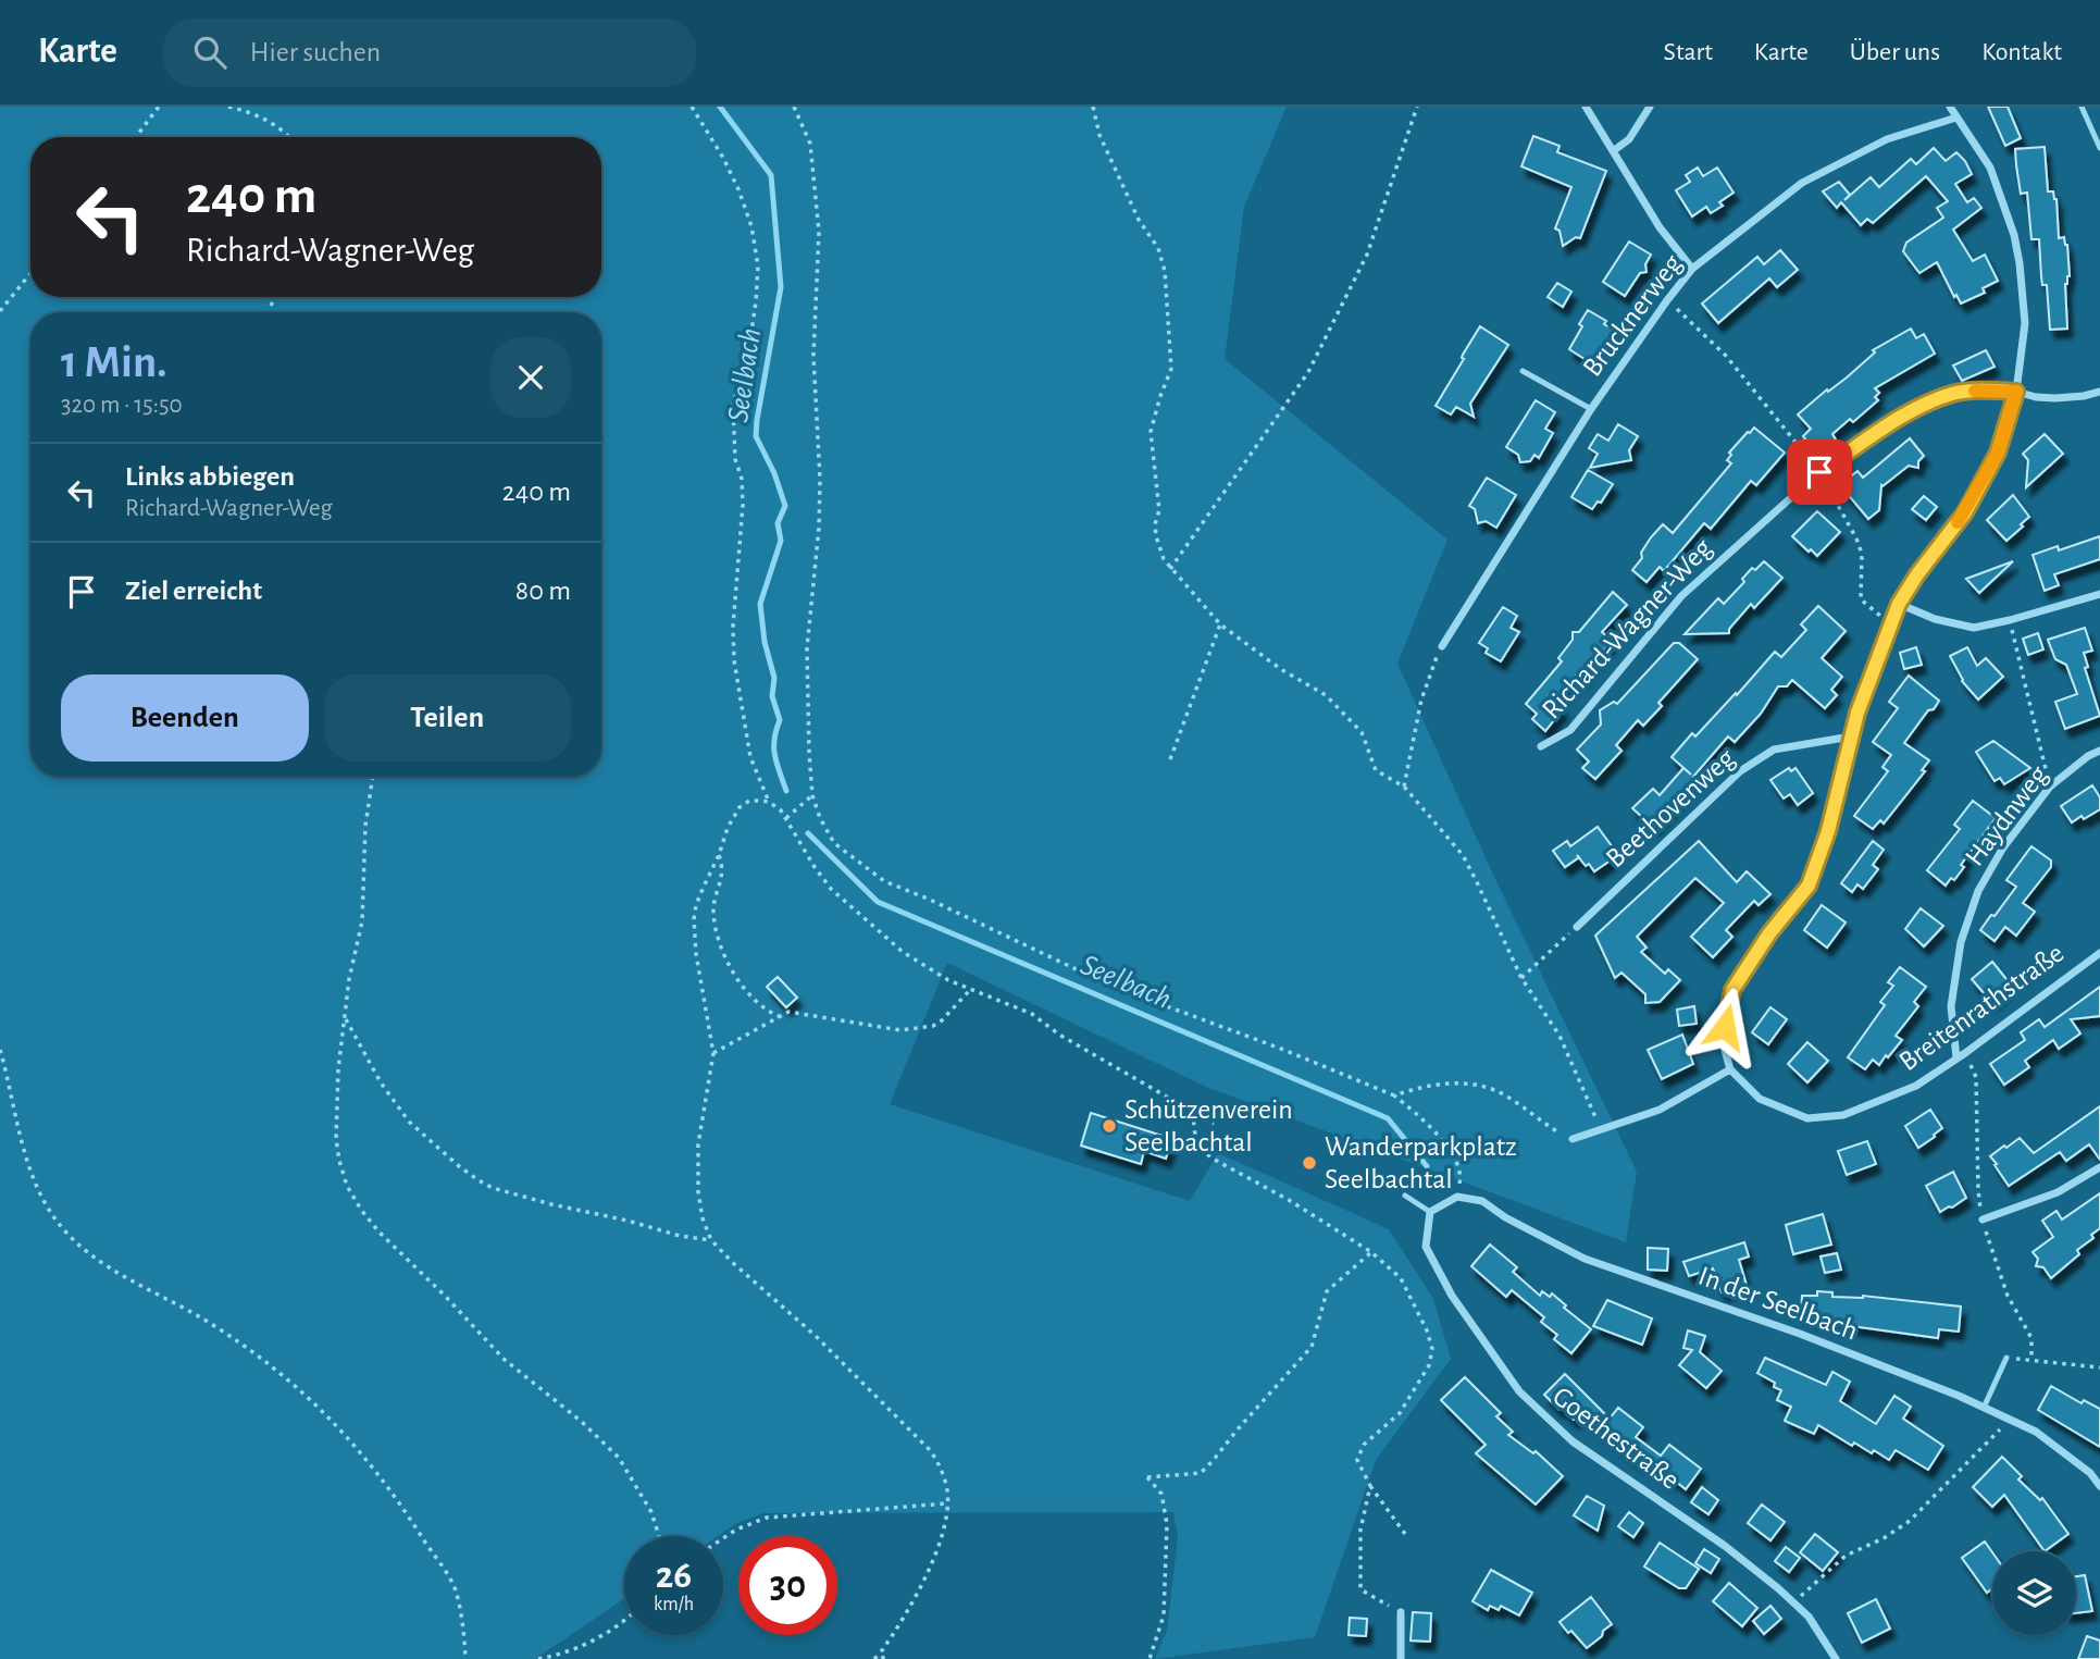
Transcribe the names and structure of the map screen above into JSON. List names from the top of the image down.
{
  "streets": {
    "street": [
      "Brucknerweg",
      "Richard-Wagner-Weg",
      "Beethovenweg",
      "Haydnweg",
      "Breitenrathstraße",
      "In der Seelbach",
      "Goethestraße"
    ]
  },
  "crossings": [
    ["Haydnweg", "Breitenrathstraße"]
  ],
  "water": ["Seelbach"],
  "places": ["Schützenverein Seelbachtal", "Wanderparkplatz Seelbachtal"],
  "page": {
    "header": "Karte",
    "search": "Hier suchen",
    "nav": [
      "Start",
      "Karte",
      "Über uns",
      "Kontakt"
    ],
    "turn": ["240 m", "Richard-Wagner-Weg"],
    "heading": ["1 Min.", "320 m · 15:50"],
    "list": [
      {
        "name": "Links abbiegen",
        "note": "Richard-Wagner-Weg",
        "value": "240 m"
      },
      {
        "name": "Ziel erreicht",
        "value": "80 m"
      }
    ],
    "buttons": ["Beenden", "Teilen"],
    "speed": "26 km/h",
    "limit": "30"
  }
}
